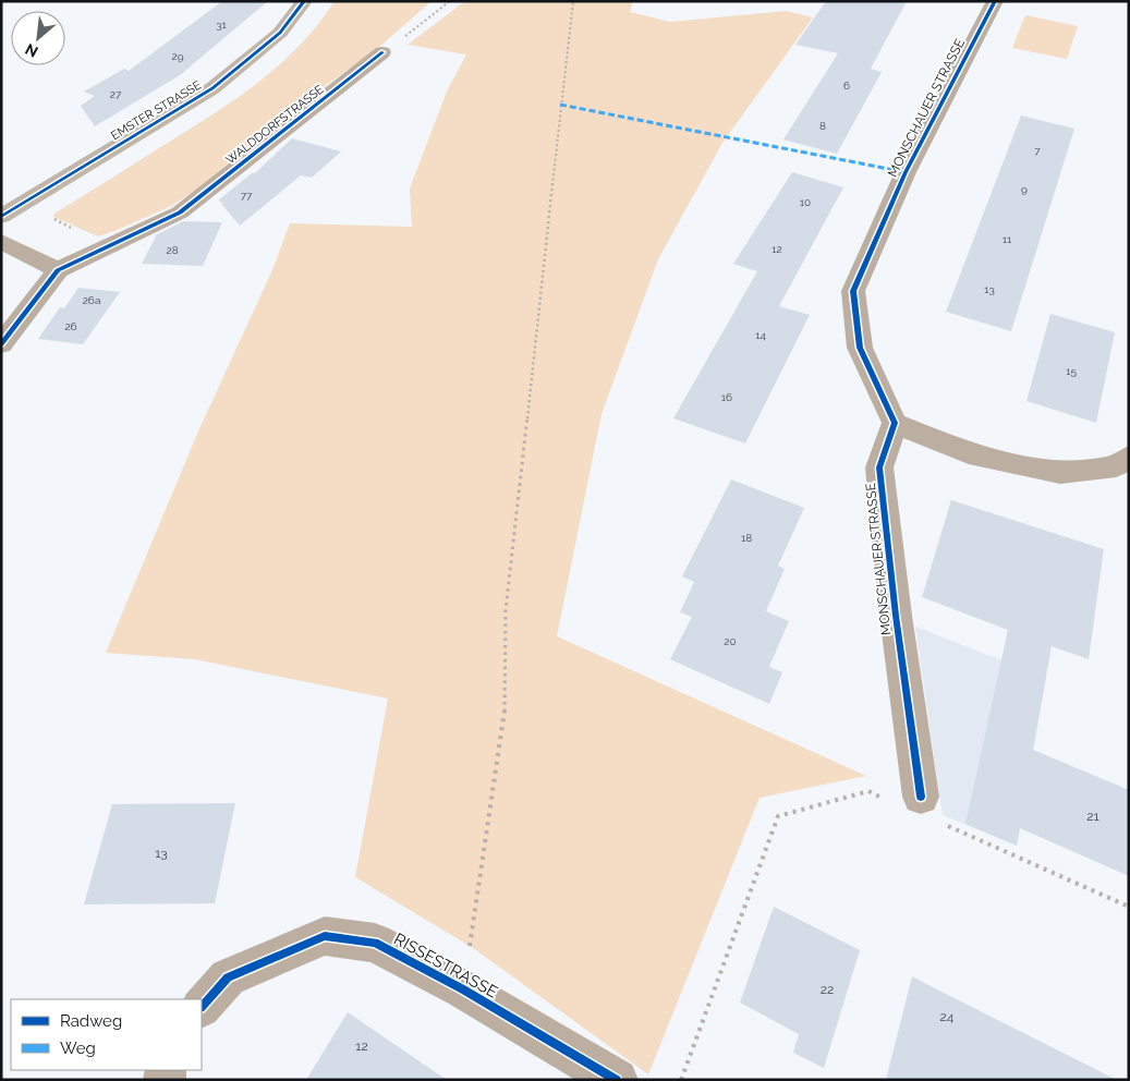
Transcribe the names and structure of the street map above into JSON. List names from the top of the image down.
{
  "streets": {
    "street": [
      "MONSCHAUER STRASSE",
      "EMSTER STRASSE",
      "WALDDORFSTRASSE",
      "RISSESTRASSE"
    ]
  },
  "house_numbers": [
    "31",
    "29",
    "6",
    "27",
    "8",
    "7",
    "9",
    "77",
    "10",
    "11",
    "12",
    "28",
    "13",
    "26a",
    "26",
    "14",
    "15",
    "16",
    "18",
    "20",
    "21",
    "13",
    "22",
    "24",
    "12"
  ],
  "legend": ["Radweg", "Weg"],
  "north": "bottom left"
}
